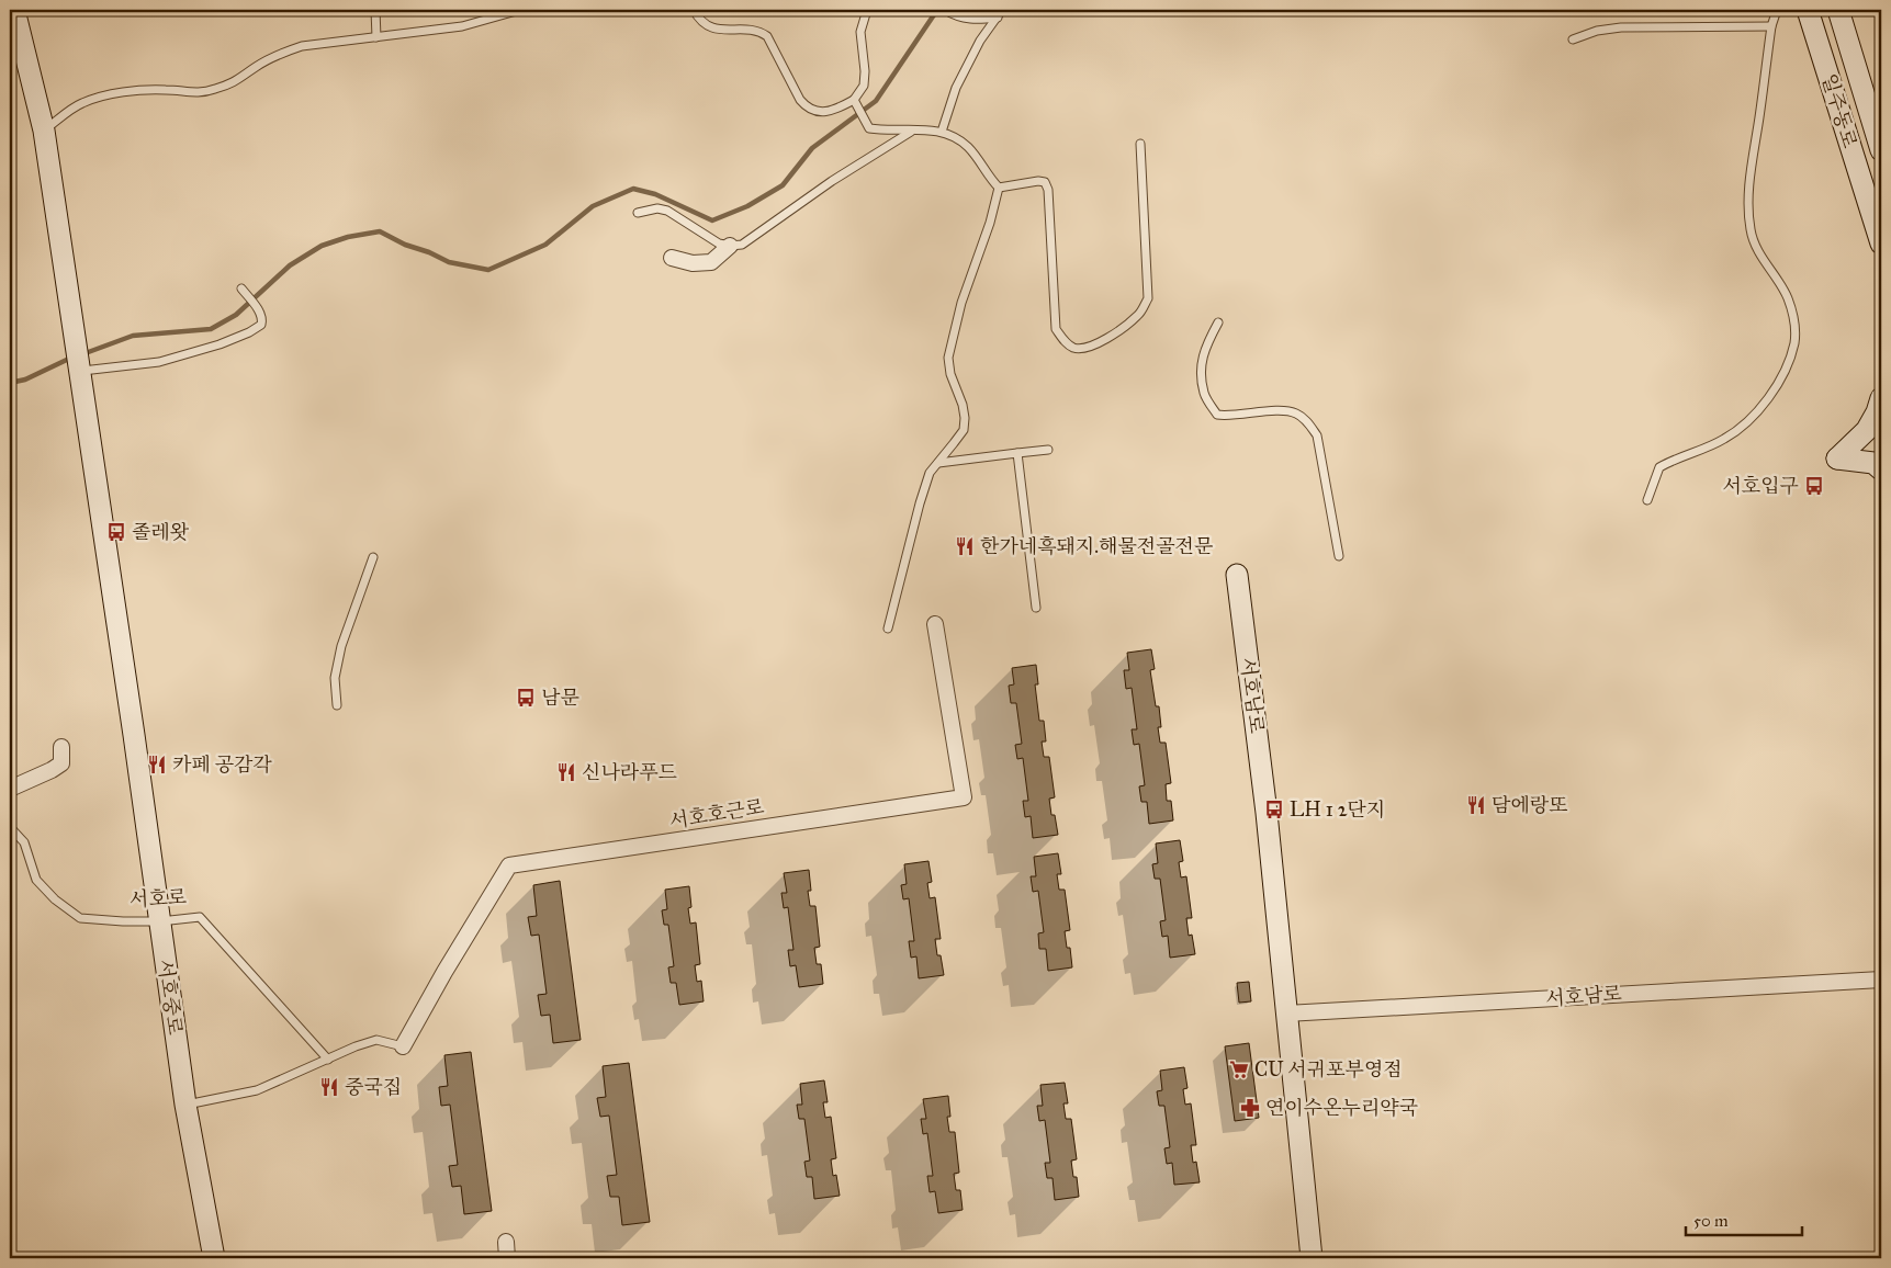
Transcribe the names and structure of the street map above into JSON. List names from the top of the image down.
{
  "streets": {
    "main road": ["일주동로", "서호남로", "서호중로"],
    "street": ["서호호근로"],
    "lane": ["서호로"]
  },
  "crossings": [
    ["서호로", "서호중로"]
  ],
  "places": {
    "bus stop": [
      "서호입구",
      "졸레왓",
      "남문",
      "LH 1 2단지"
    ],
    "restaurant": [
      "한가네흑돼지.해물전골전문",
      "카페 공감각",
      "신나라푸드",
      "담에랑또",
      "중국집"
    ],
    "supermarket": ["CU 서귀포부영점"],
    "pharmacy": ["연이수온누리약국"]
  },
  "scale_bar": "50 m"
}
